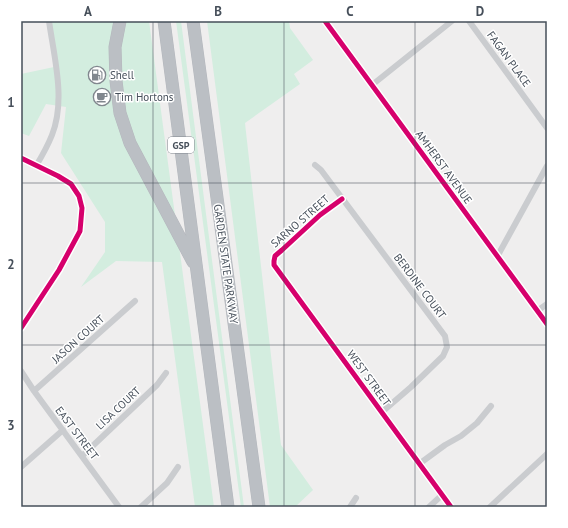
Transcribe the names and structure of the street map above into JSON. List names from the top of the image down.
{
  "streets": {
    "highway": ["GSP", "GARDEN STATE PARKWAY"],
    "street": [
      "FAGAN PLACE",
      "AMHERST AVENUE",
      "SARNO STREET",
      "BERDINE COURT",
      "JASON COURT",
      "WEST STREET",
      "LISA COURT",
      "EAST STREET"
    ]
  },
  "crossings": [
    ["SARNO STREET", "BERDINE COURT"],
    ["SARNO STREET", "WEST STREET"],
    ["BERDINE COURT", "WEST STREET"],
    ["JASON COURT", "EAST STREET"],
    ["LISA COURT", "EAST STREET"]
  ],
  "places": {
    "fuel station": ["Shell"],
    "cafe": ["Tim Hortons"]
  },
  "grid": {
    "columns": [
      "A",
      "B",
      "C",
      "D"
    ],
    "rows": ["1", "2", "3"]
  }
}
